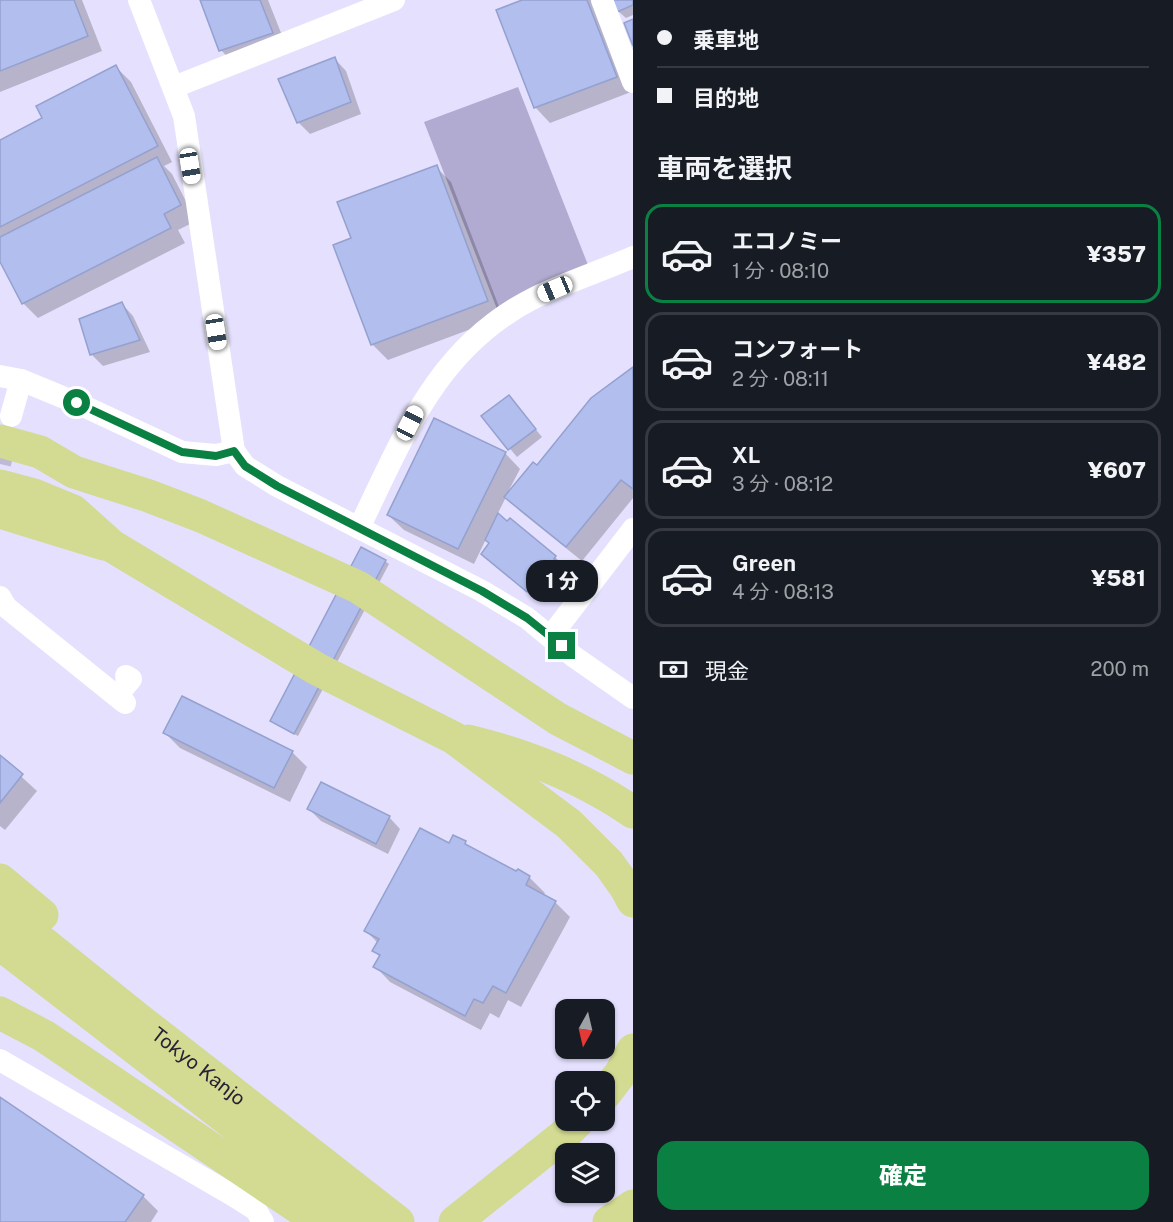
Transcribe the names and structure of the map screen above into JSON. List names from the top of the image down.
{
  "streets": {
    "highway": ["Tokyo Kanjo"]
  },
  "north": "bottom",
  "page": {
    "banner": ["乗車地", "目的地"],
    "heading": "車両を選択",
    "list": [
      {
        "name": "エコノミー",
        "note": "1 分 · 08:10",
        "value": "¥357"
      },
      {
        "name": "コンフォート",
        "note": "2 分 · 08:11",
        "value": "¥482"
      },
      {
        "name": "XL",
        "note": "3 分 · 08:12",
        "value": "¥607"
      },
      {
        "name": "Green",
        "note": "4 分 · 08:13",
        "value": "¥581"
      }
    ],
    "bubble": "1 分",
    "pay": ["現金", "200 m"],
    "buttons": "確定"
  }
}
